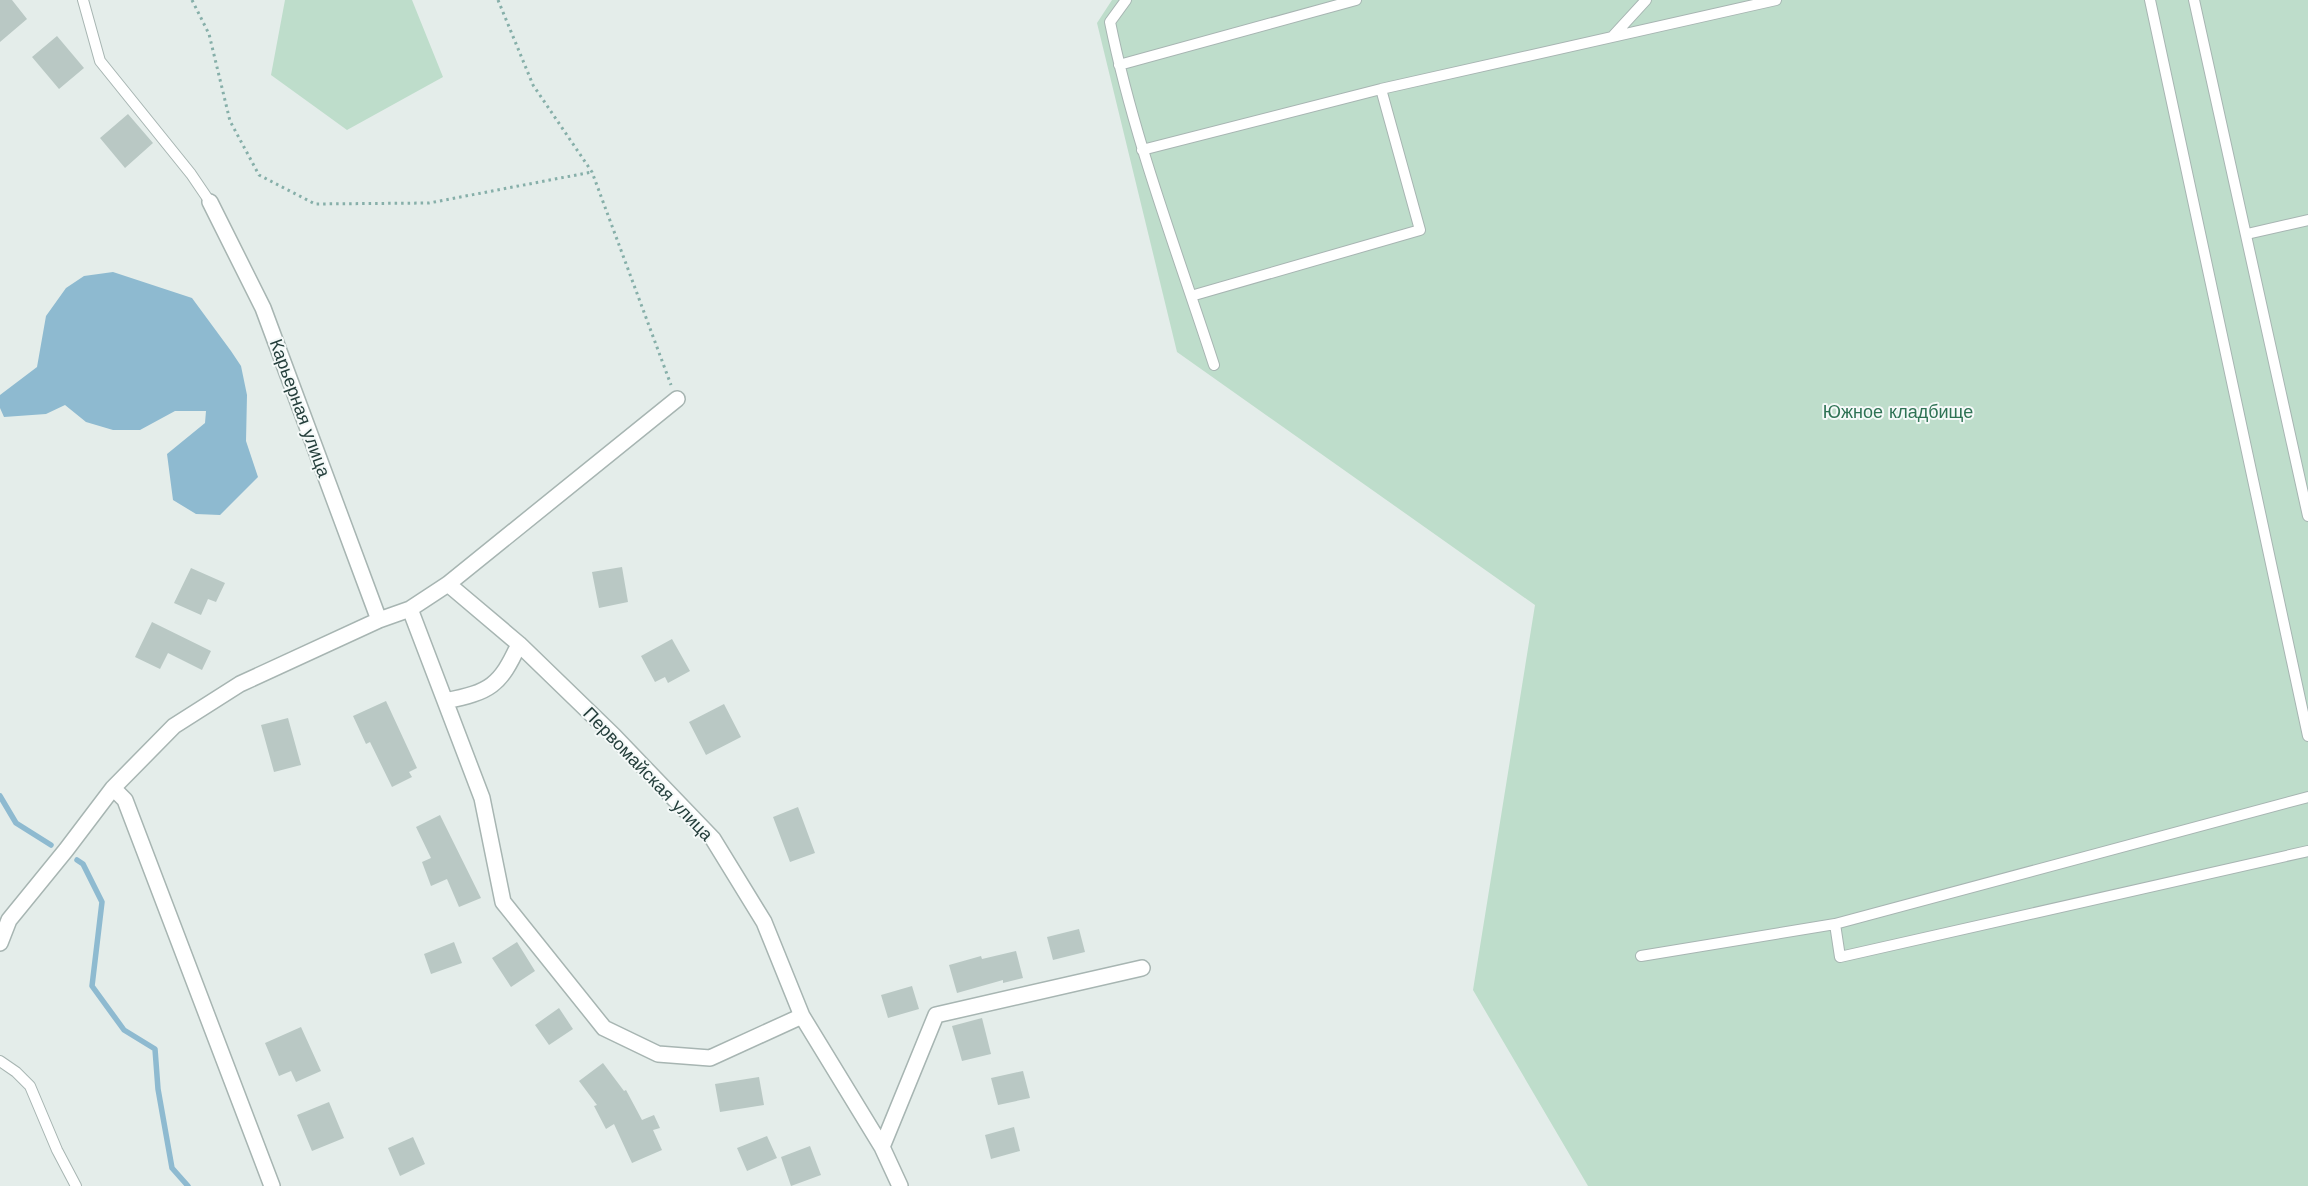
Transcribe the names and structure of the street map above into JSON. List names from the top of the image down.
{
  "streets": {
    "street": ["Карьерная улица", "Первомайская улица"]
  },
  "parks": ["Южное кладбище"]
}
